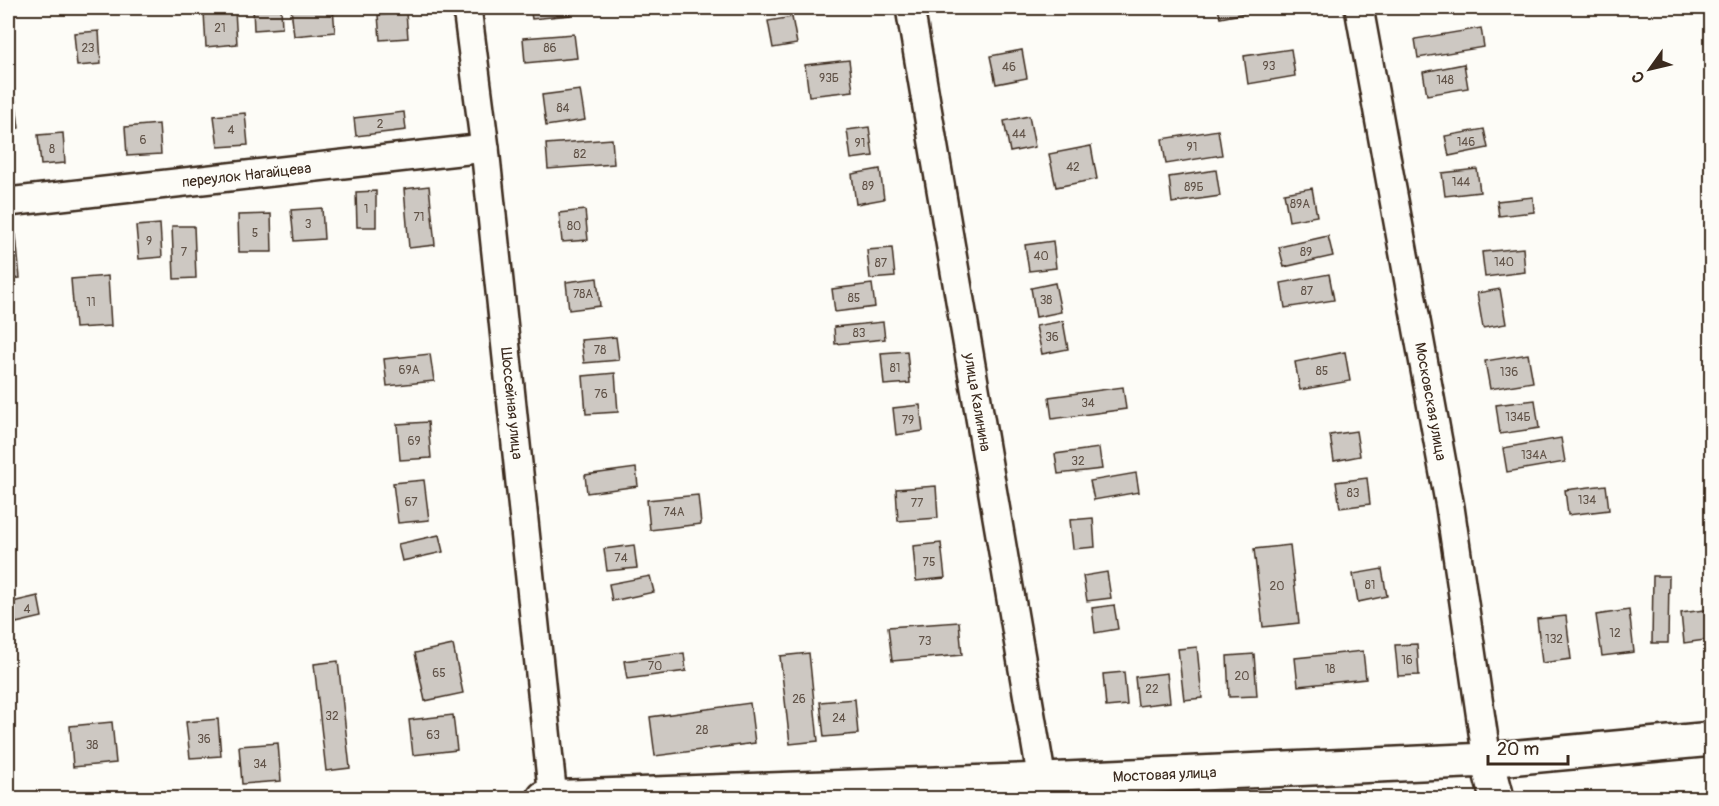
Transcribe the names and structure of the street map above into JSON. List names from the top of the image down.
{
  "streets": {
    "main road": ["Московская улица", "Мостовая улица"],
    "street": ["переулок Нагайцева", "Шоссейная улица", "улица Калинина"]
  },
  "crossings": [
    ["переулок Нагайцева", "Шоссейная улица"],
    ["Шоссейная улица", "Мостовая улица"],
    ["улица Калинина", "Мостовая улица"],
    ["Московская улица", "Мостовая улица"]
  ],
  "house_numbers": [
    "21",
    "23",
    "86",
    "93",
    "46",
    "93Б",
    "148",
    "84",
    "2",
    "4",
    "44",
    "6",
    "146",
    "91",
    "91",
    "8",
    "82",
    "42",
    "144",
    "89",
    "89Б",
    "89А",
    "1",
    "71",
    "3",
    "80",
    "5",
    "9",
    "7",
    "89",
    "40",
    "140",
    "87",
    "87",
    "78А",
    "85",
    "38",
    "11",
    "83",
    "36",
    "78",
    "81",
    "69А",
    "85",
    "136",
    "76",
    "34",
    "134Б",
    "79",
    "69",
    "134А",
    "32",
    "83",
    "134",
    "67",
    "77",
    "74А",
    "74",
    "75",
    "81",
    "20",
    "4",
    "12",
    "132",
    "73",
    "16",
    "70",
    "18",
    "65",
    "20",
    "22",
    "26",
    "32",
    "24",
    "28",
    "63",
    "36",
    "38",
    "34"
  ],
  "scale_bar": "20 m",
  "north": "bottom left"
}
